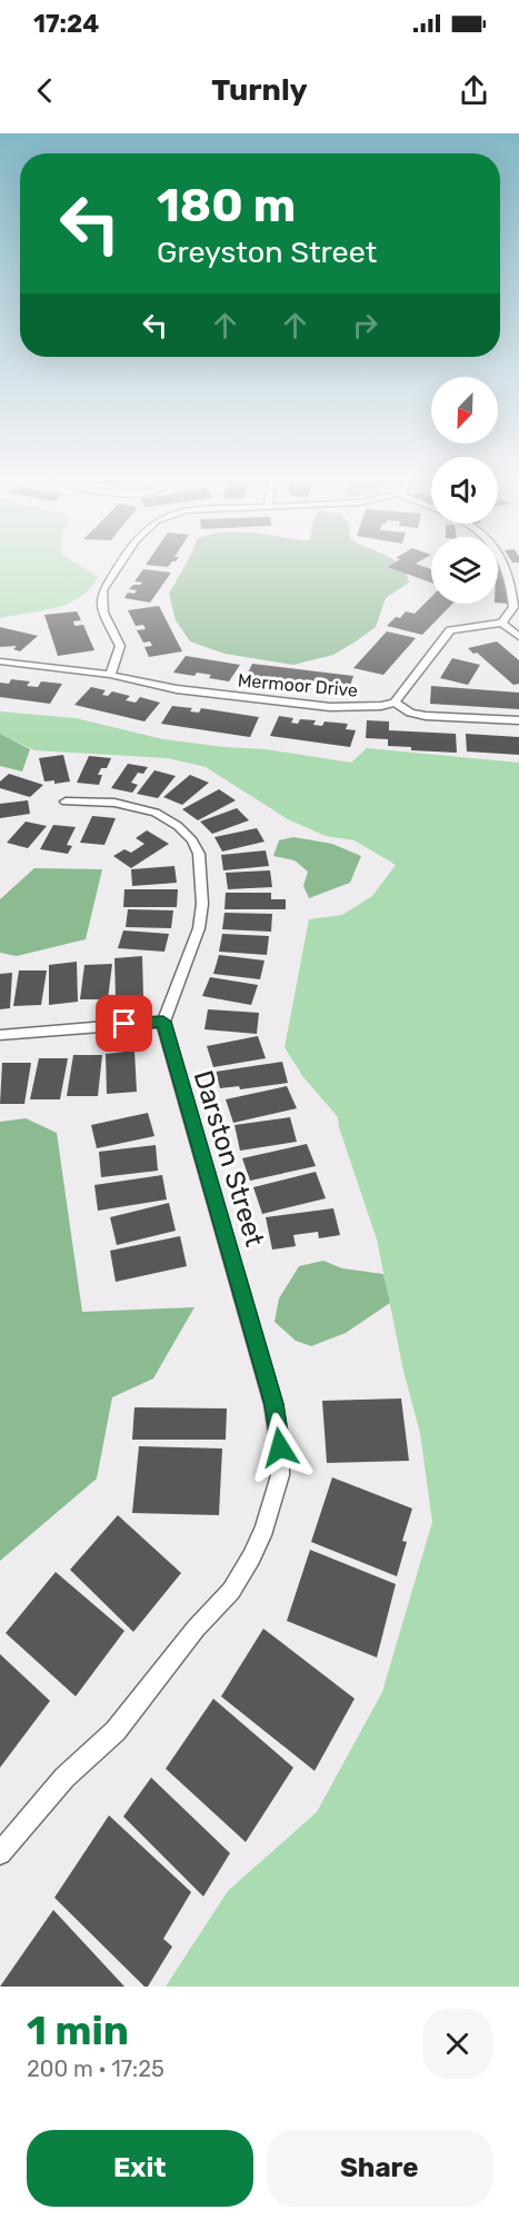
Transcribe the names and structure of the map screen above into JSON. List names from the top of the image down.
{
  "streets": {
    "street": ["Mermoor Drive", "Darston Street"]
  },
  "north": "bottom left",
  "page": {
    "status": "17:24",
    "header": "Turnly",
    "turn": ["180 m", "Greyston Street"],
    "heading": ["1 min", "200 m · 17:25"],
    "buttons": ["Exit", "Share"]
  }
}
